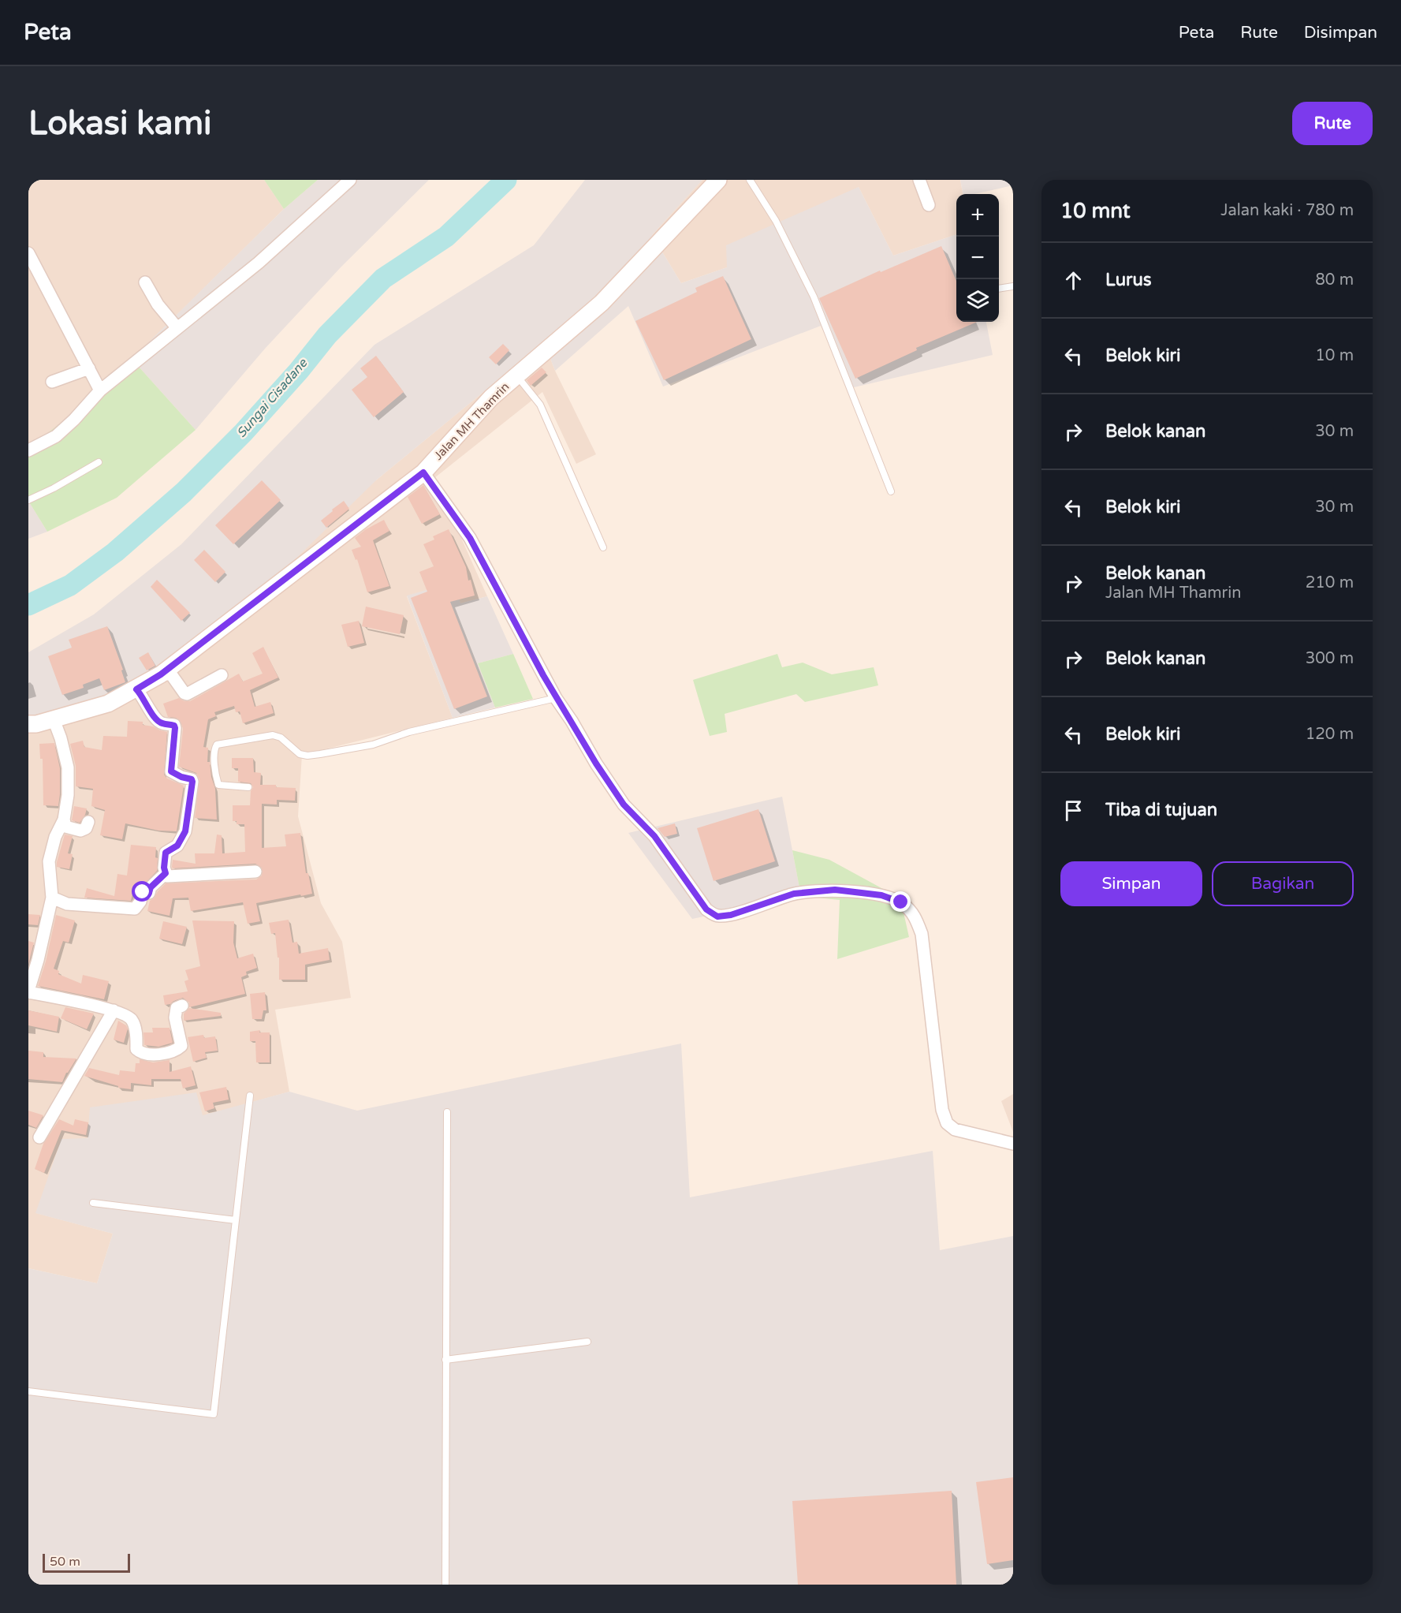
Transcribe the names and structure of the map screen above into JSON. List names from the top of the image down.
{
  "streets": {
    "street": ["Jalan MH Thamrin"]
  },
  "water": ["Sungai Cisadane"],
  "scale_bar": "50 m",
  "page": {
    "header": "Peta",
    "nav": ["Peta", "Rute", "Disimpan"],
    "buttons": [
      "Rute",
      ["Simpan", "Bagikan"]
    ],
    "title": "Lokasi kami",
    "heading": ["10 mnt", "Jalan kaki · 780 m"],
    "map_buttons": ["+", "−"],
    "list": [
      ["Lurus", "80 m"],
      ["Belok kiri", "10 m"],
      ["Belok kanan", "30 m"],
      ["Belok kiri", "30 m"],
      ["Belok kanan", "Jalan MH Thamrin", "210 m"],
      ["Belok kanan", "300 m"],
      ["Belok kiri", "120 m"],
      "Tiba di tujuan"
    ],
    "scale": "50 m"
  }
}
